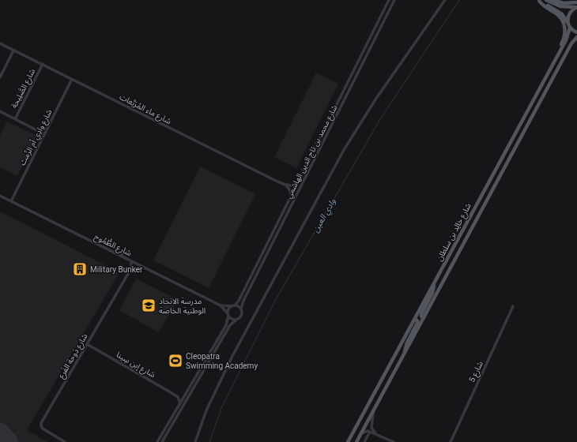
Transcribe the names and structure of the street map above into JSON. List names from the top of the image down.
{
  "streets": {
    "main road": ["شارع خالِد بن سلطان"],
    "street": [
      "شارع الصَّلِيحة",
      "شارع ماء المُرَبَّعات",
      "شارع وادِي أم الرِّمث",
      "شارع محمد بن تاج الدين الهاشمي",
      "شارع الطُّمُوح",
      "شارع دَوحة الفَرع",
      "شارع إبن سِينا",
      "شارع 5"
    ]
  },
  "crossings": [
    ["شارع الصَّلِيحة", "شارع ماء المُرَبَّعات"],
    ["شارع ماء المُرَبَّعات", "شارع وادِي أم الرِّمث"],
    ["شارع وادِي أم الرِّمث", "شارع الطُّمُوح"],
    ["شارع محمد بن تاج الدين الهاشمي", "شارع الطُّمُوح"],
    ["شارع دَوحة الفَرع", "شارع إبن سِينا"]
  ],
  "water": ["وادي العين"],
  "places": {
    "building": ["Military Bunker"],
    "school or university": ["مدرسة الاتحاد الوطنية الخاصة"],
    "sports": ["Cleopatra Swimming Academy"]
  }
}
